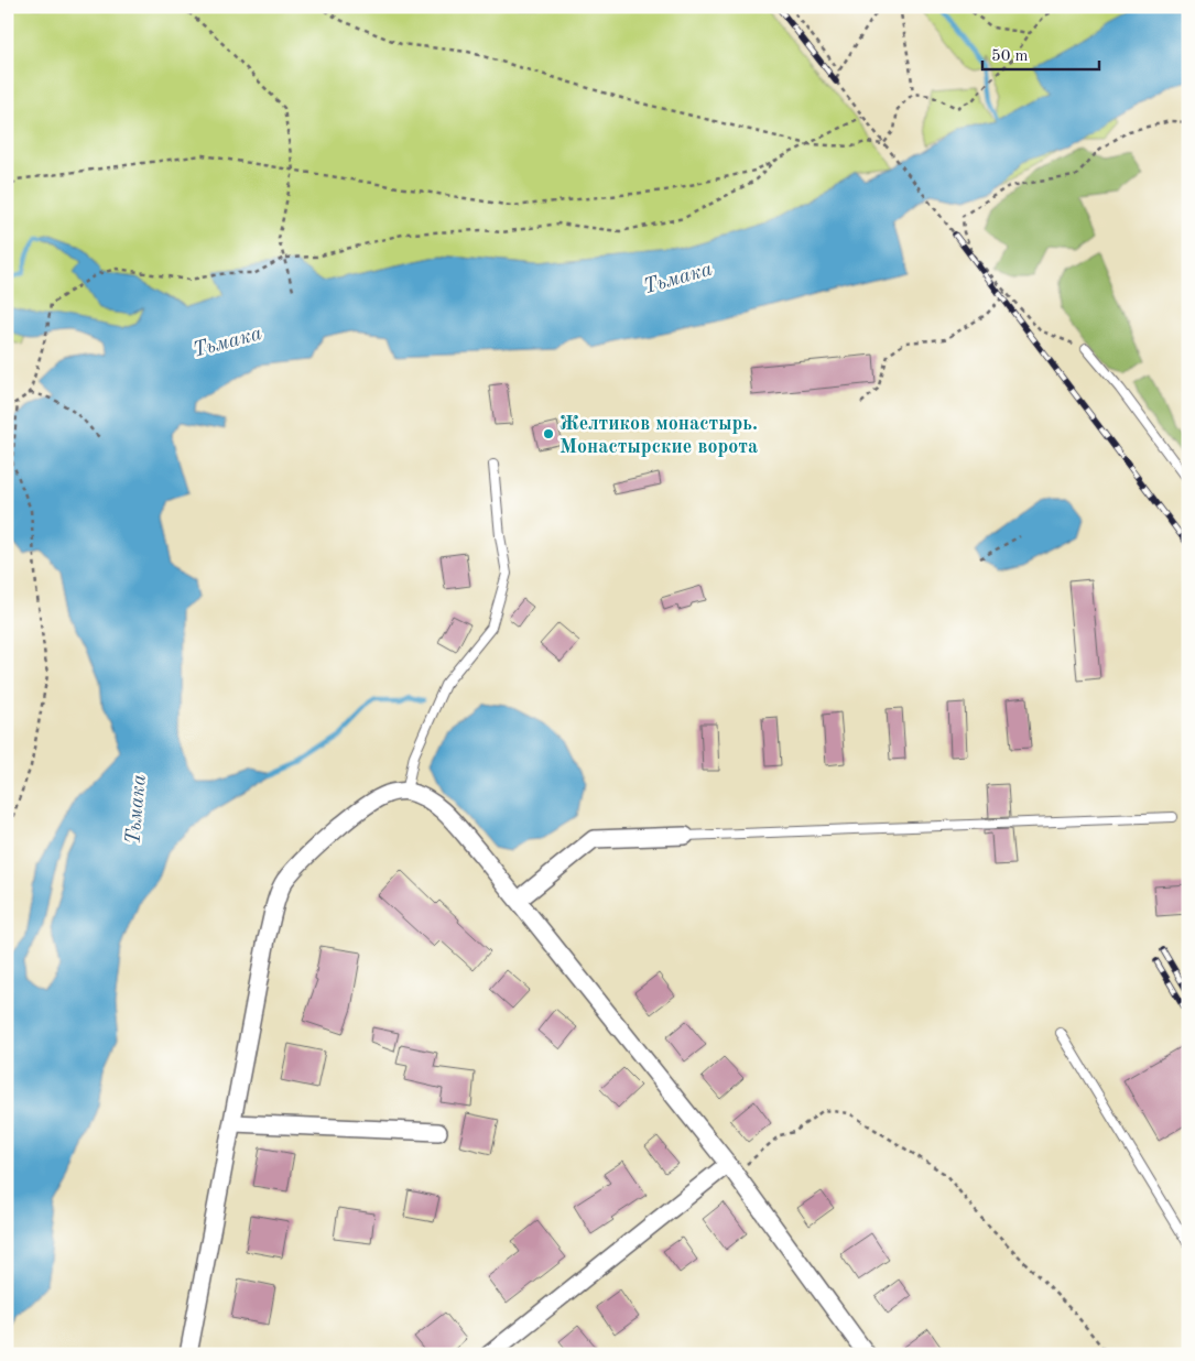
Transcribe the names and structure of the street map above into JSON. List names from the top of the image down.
{
  "water": ["Тьмака"],
  "places": ["Желтиков монастырь. Монастырские ворота"],
  "scale_bar": "50 m"
}
